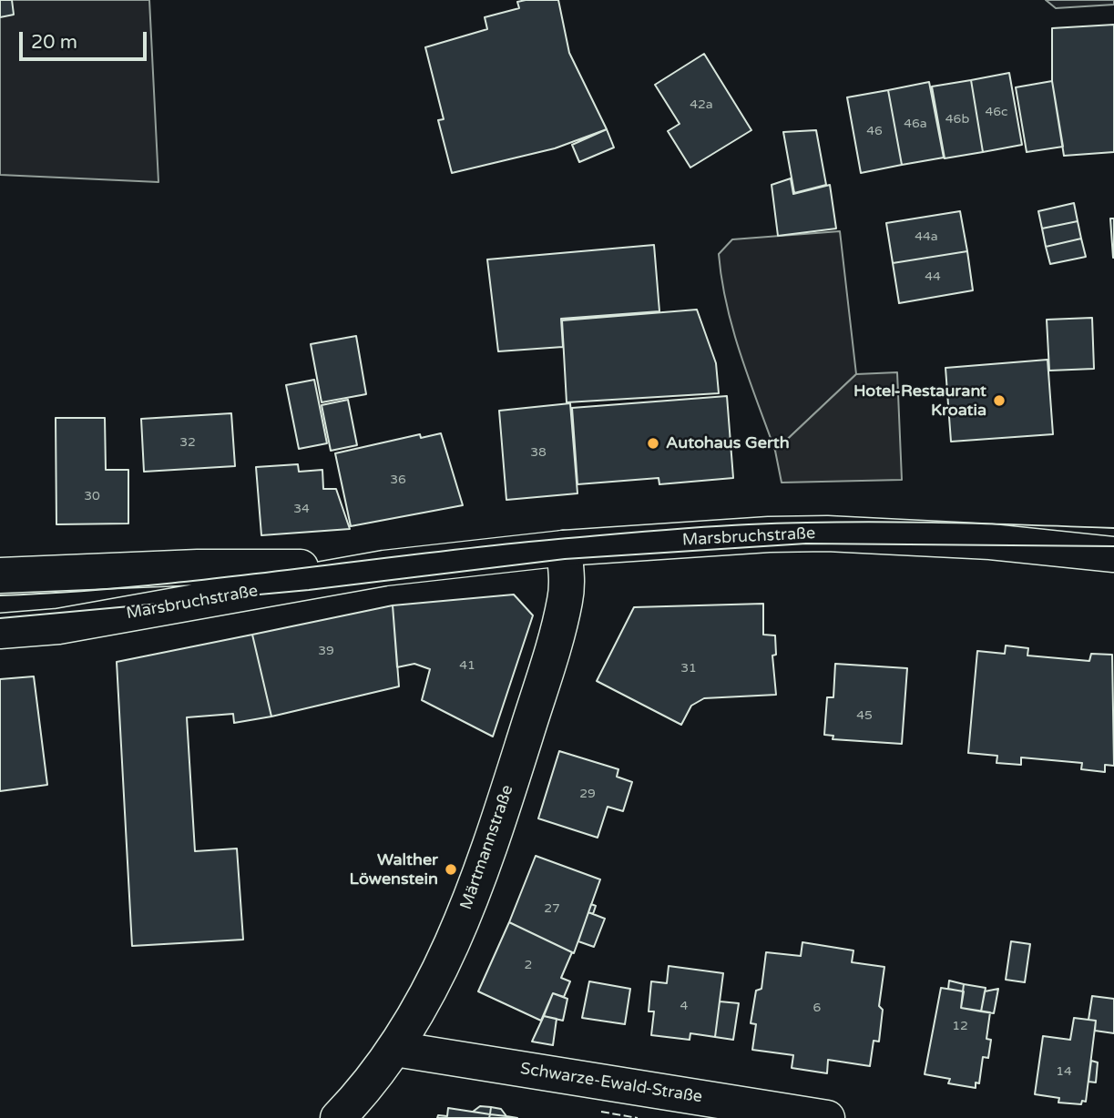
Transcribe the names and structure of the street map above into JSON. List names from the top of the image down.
{
  "streets": {
    "street": ["Marsbruchstraße", "Märtmannstraße", "Schwarze-Ewald-Straße"]
  },
  "crossings": [
    ["Marsbruchstraße", "Märtmannstraße"],
    ["Märtmannstraße", "Schwarze-Ewald-Straße"]
  ],
  "places": ["Hotel-Restaurant Kroatia", "Autohaus Gerth", "Walther Löwenstein"],
  "house_numbers": [
    "42a",
    "46c",
    "46b",
    "46a",
    "46",
    "44a",
    "44",
    "32",
    "38",
    "36",
    "30",
    "34",
    "39",
    "41",
    "31",
    "45",
    "29",
    "27",
    "2",
    "4",
    "6",
    "12",
    "14"
  ],
  "scale_bar": "20 m"
}
